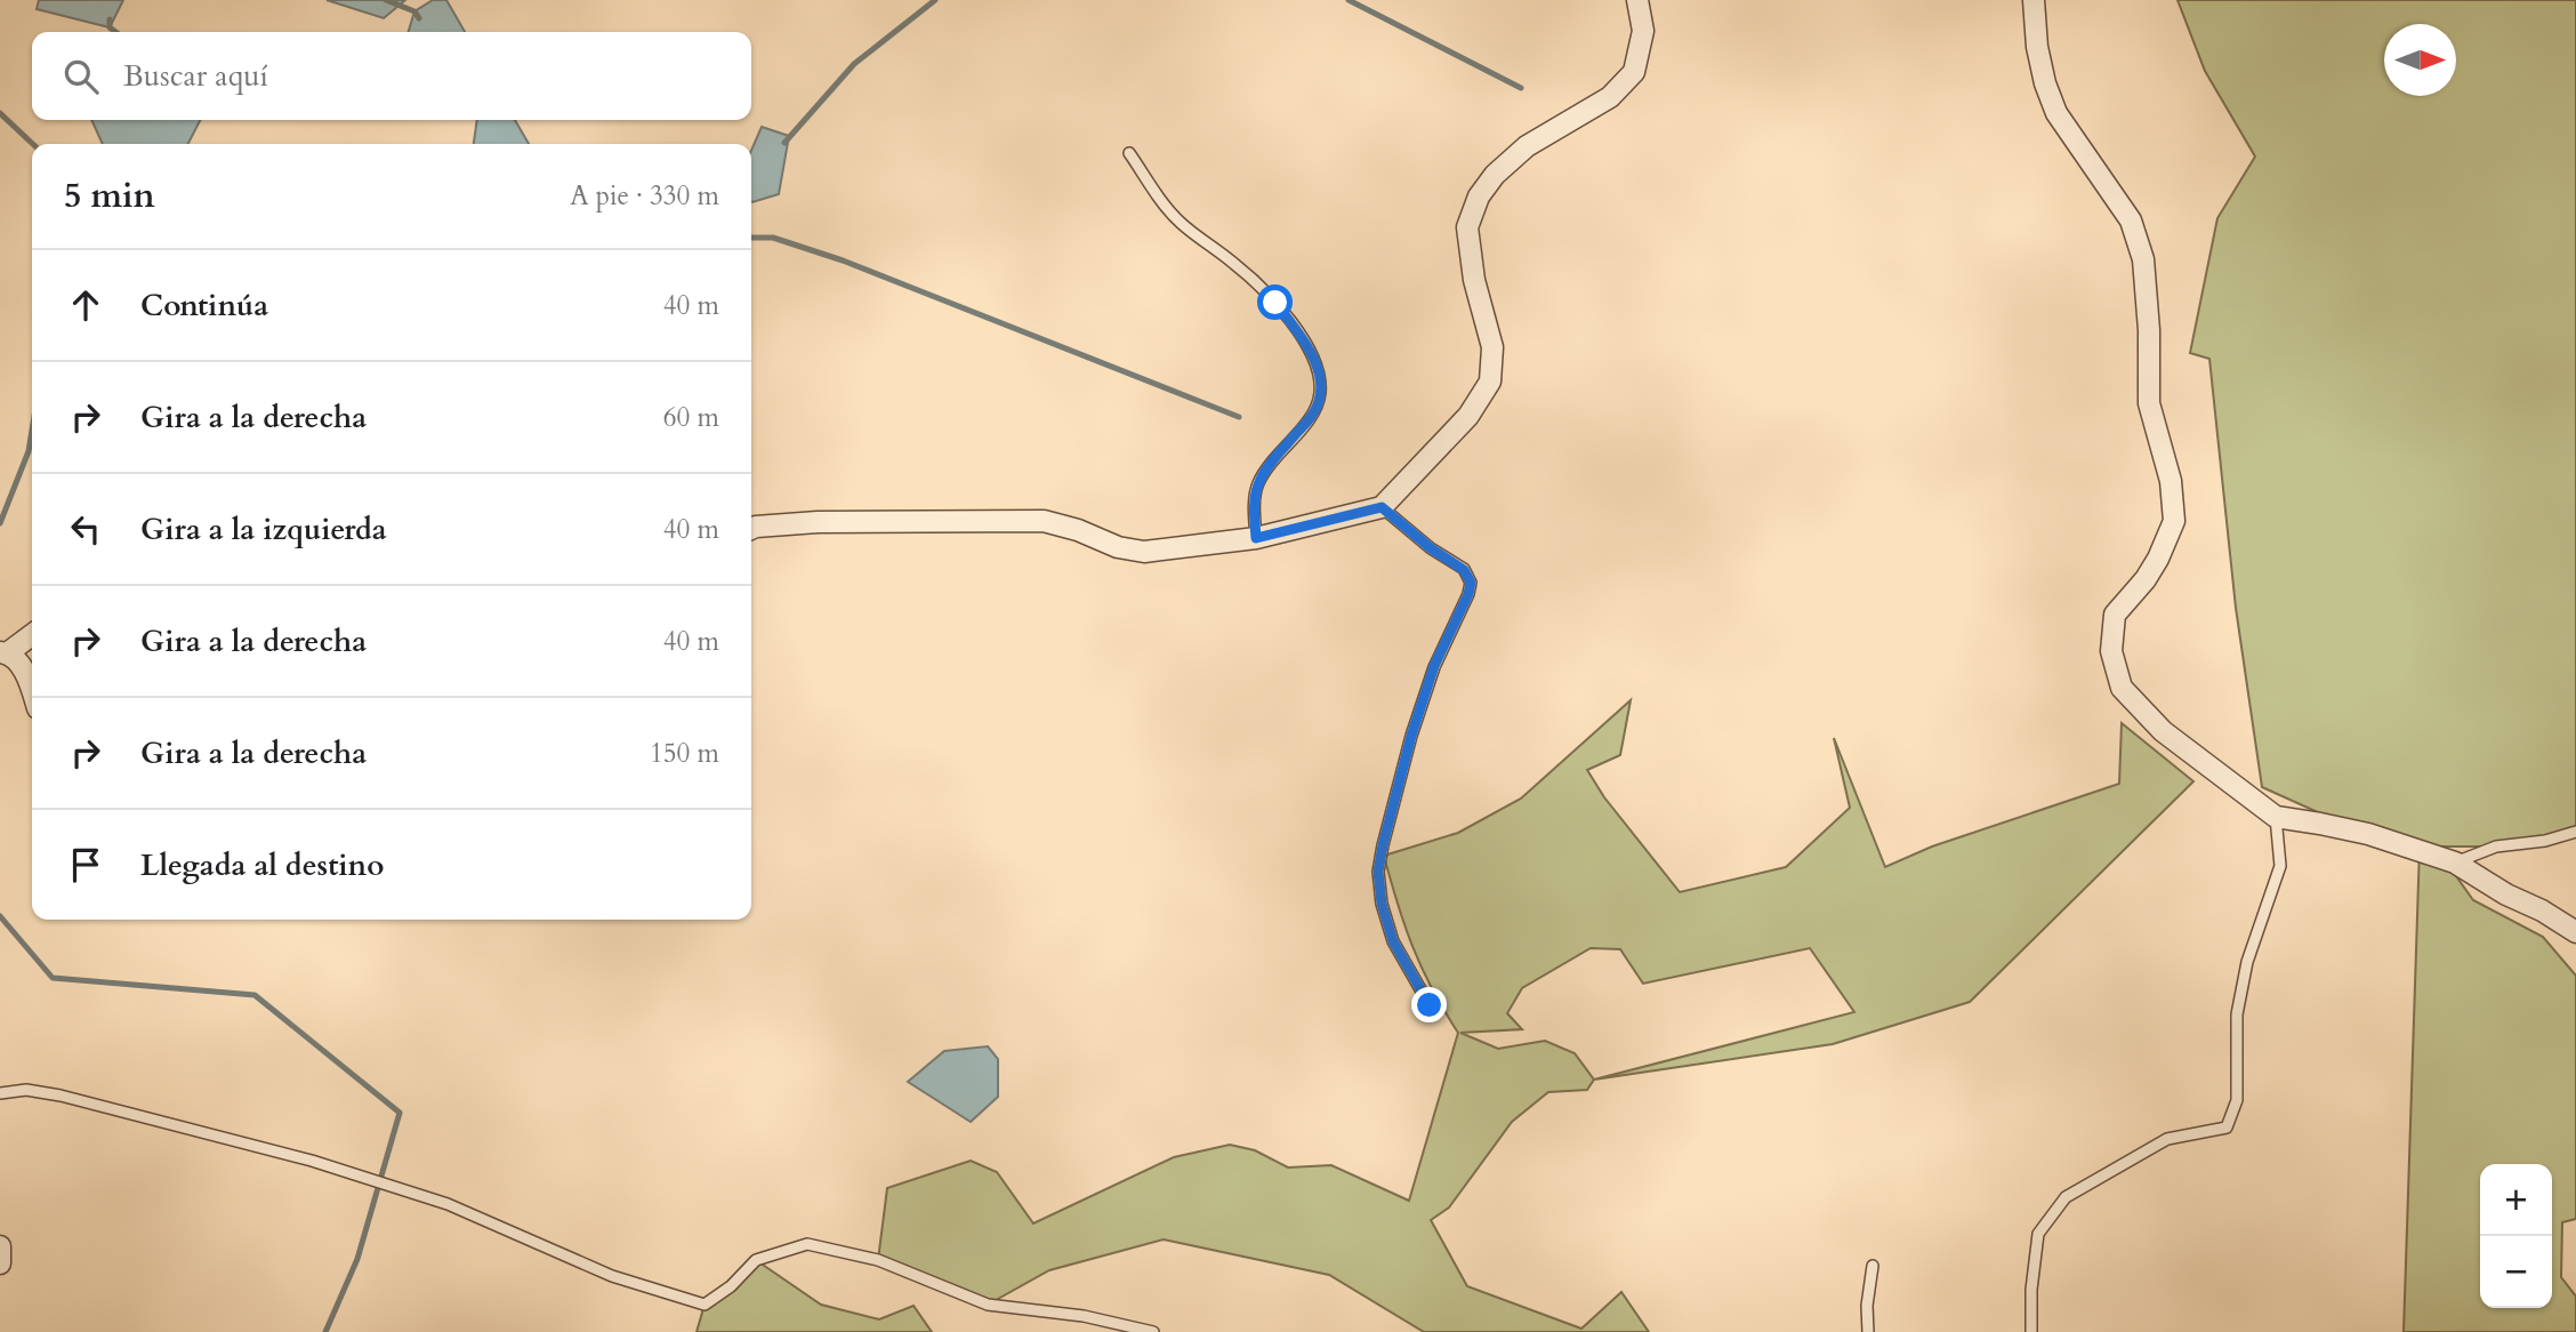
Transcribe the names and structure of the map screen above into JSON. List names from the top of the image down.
{
  "north": "right",
  "page": {
    "search": "Buscar aquí",
    "heading": ["5 min", "A pie · 330 m"],
    "list": [
      ["Continúa", "40 m"],
      ["Gira a la derecha", "60 m"],
      ["Gira a la izquierda", "40 m"],
      ["Gira a la derecha", "40 m"],
      ["Gira a la derecha", "150 m"],
      "Llegada al destino"
    ],
    "map_buttons": ["+", "−"]
  }
}
